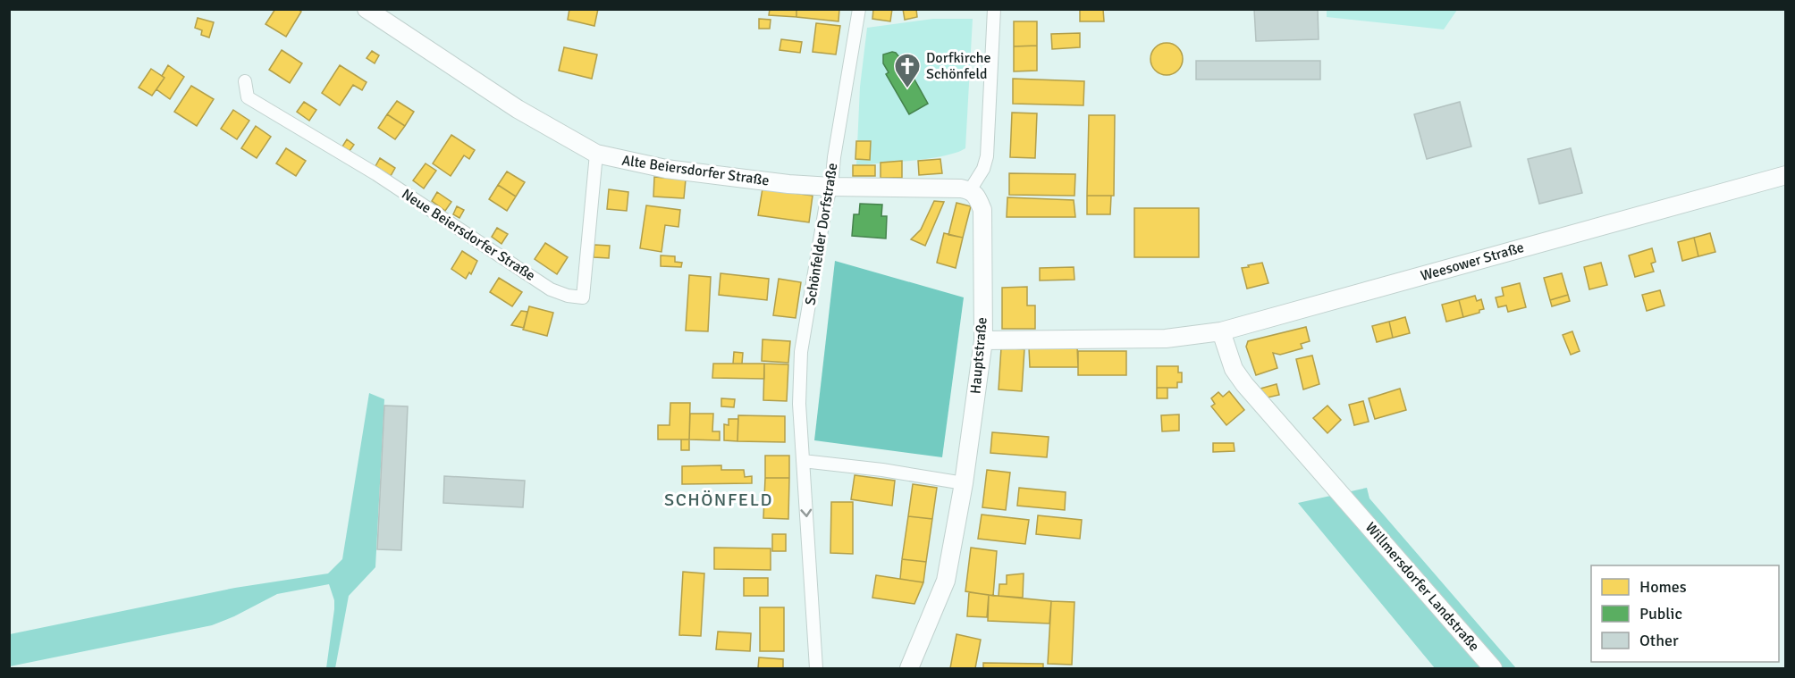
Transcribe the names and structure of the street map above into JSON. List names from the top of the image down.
{
  "streets": {
    "main road": [
      "Alte Beiersdorfer Straße",
      "Weesower Straße",
      "Hauptstraße",
      "Willmersdorfer Landstraße"
    ],
    "street": ["Schönfelder Dorfstraße", "Neue Beiersdorfer Straße"]
  },
  "crossings": [
    ["Alte Beiersdorfer Straße", "Schönfelder Dorfstraße"],
    ["Alte Beiersdorfer Straße", "Neue Beiersdorfer Straße"],
    ["Alte Beiersdorfer Straße", "Hauptstraße"],
    ["Weesower Straße", "Hauptstraße"],
    ["Weesower Straße", "Willmersdorfer Landstraße"]
  ],
  "districts": ["SCHÖNFELD"],
  "places": {
    "church": ["Dorfkirche Schönfeld"]
  },
  "legend": ["Homes", "Public", "Other"]
}
